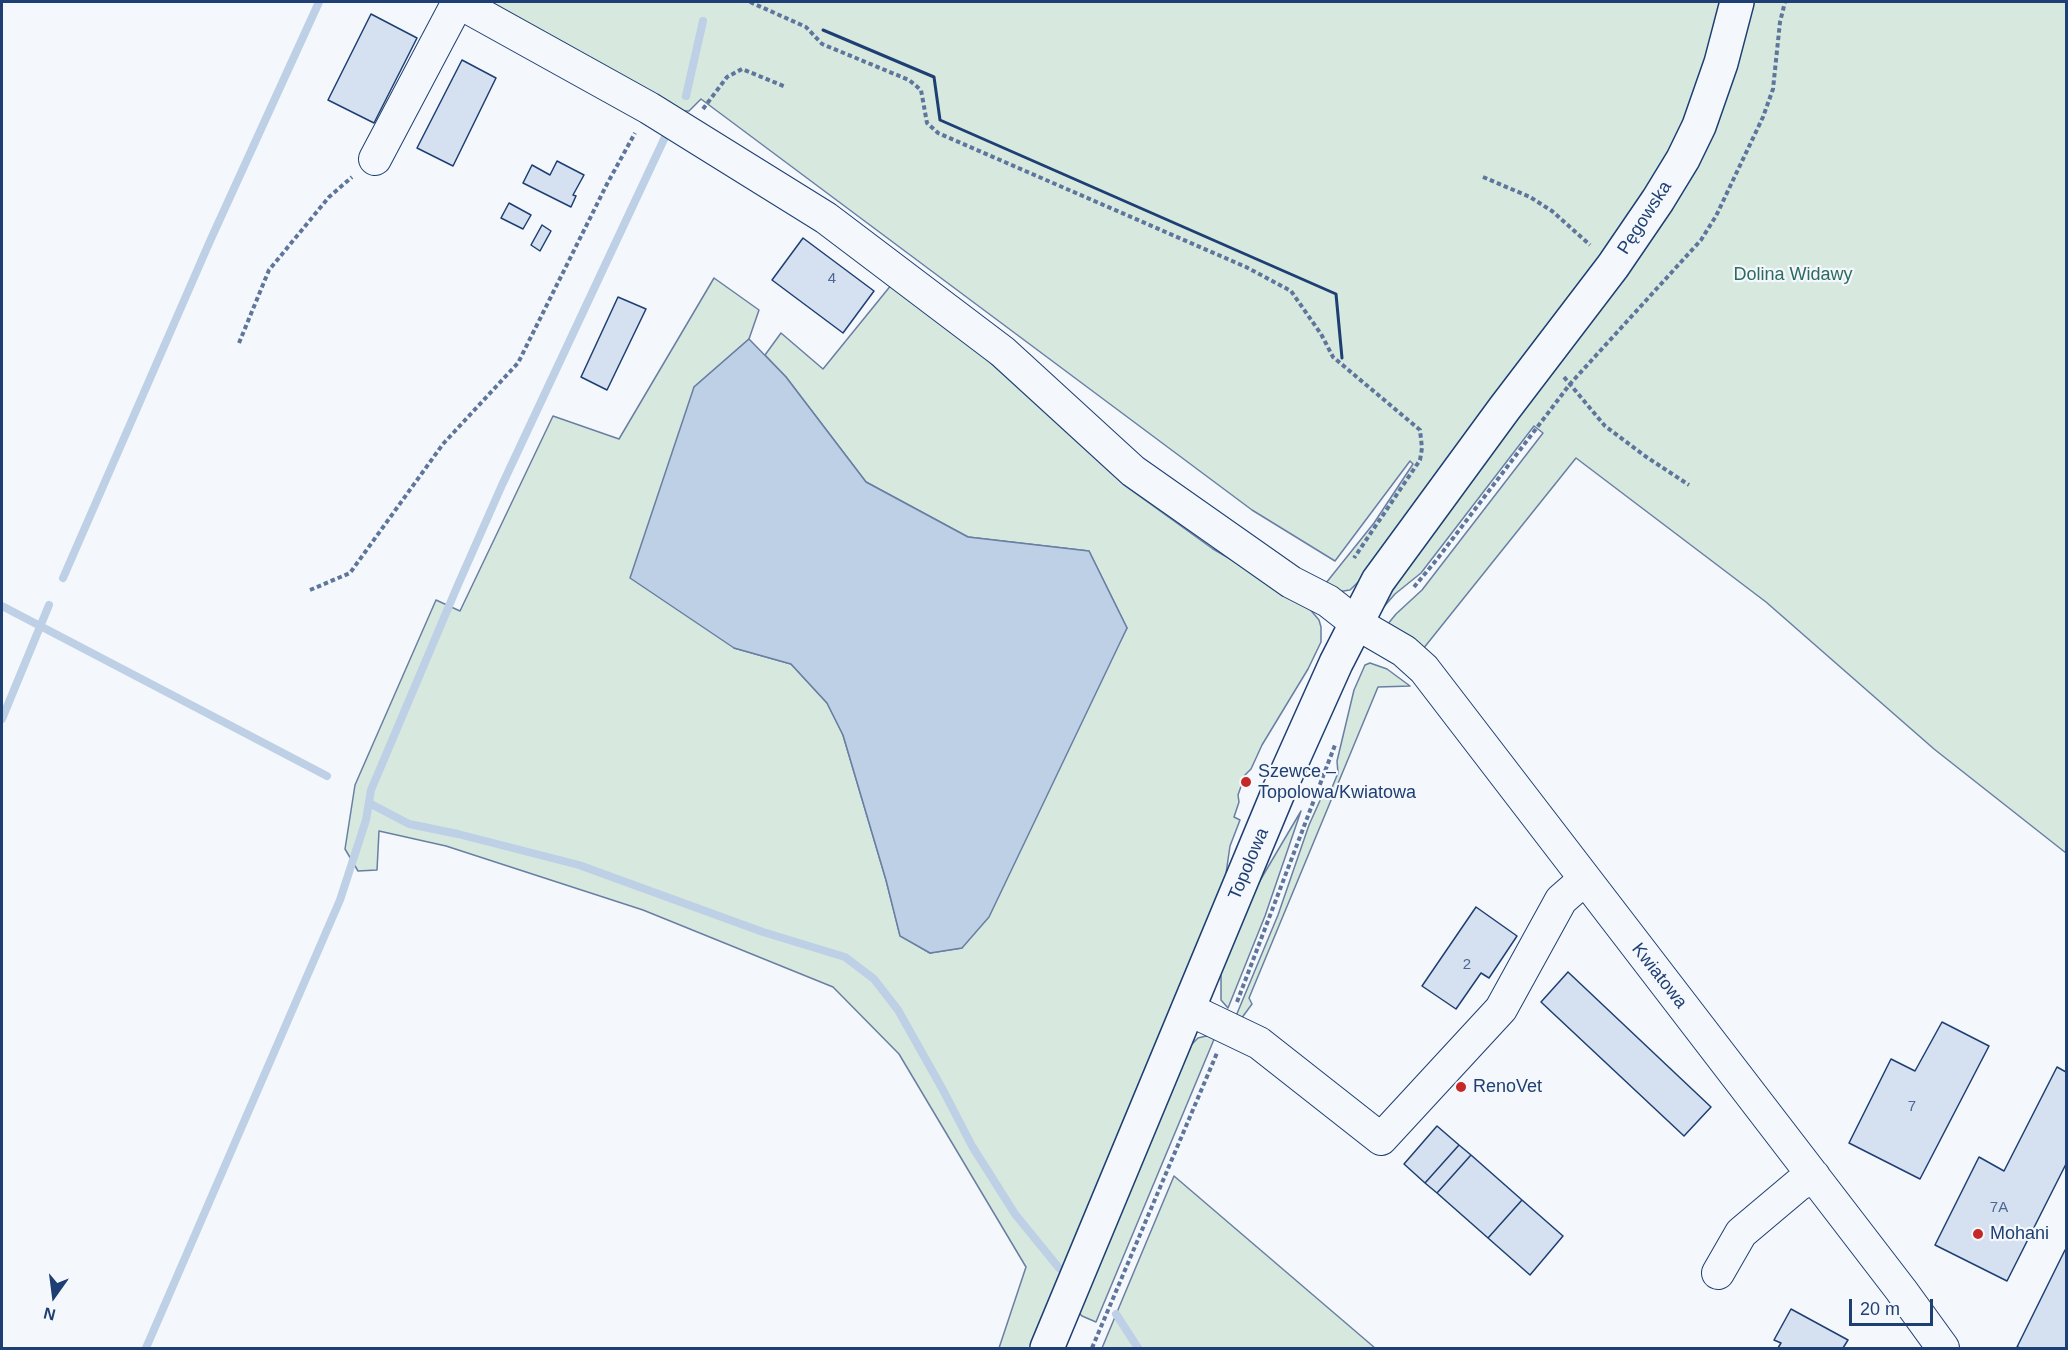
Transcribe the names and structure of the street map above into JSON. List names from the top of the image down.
{
  "streets": {
    "main road": ["Pęgowska", "Topolowa"],
    "street": ["Kwiatowa"]
  },
  "crossings": [
    ["Pęgowska", "Topolowa"],
    ["Topolowa", "Kwiatowa"]
  ],
  "parks": ["Dolina Widawy"],
  "places": ["Szewce – Topolowa/Kwiatowa", "RenoVet", "Mohani"],
  "house_numbers": [
    "4",
    "2",
    "7",
    "7A"
  ],
  "scale_bar": "20 m",
  "north": "bottom"
}
